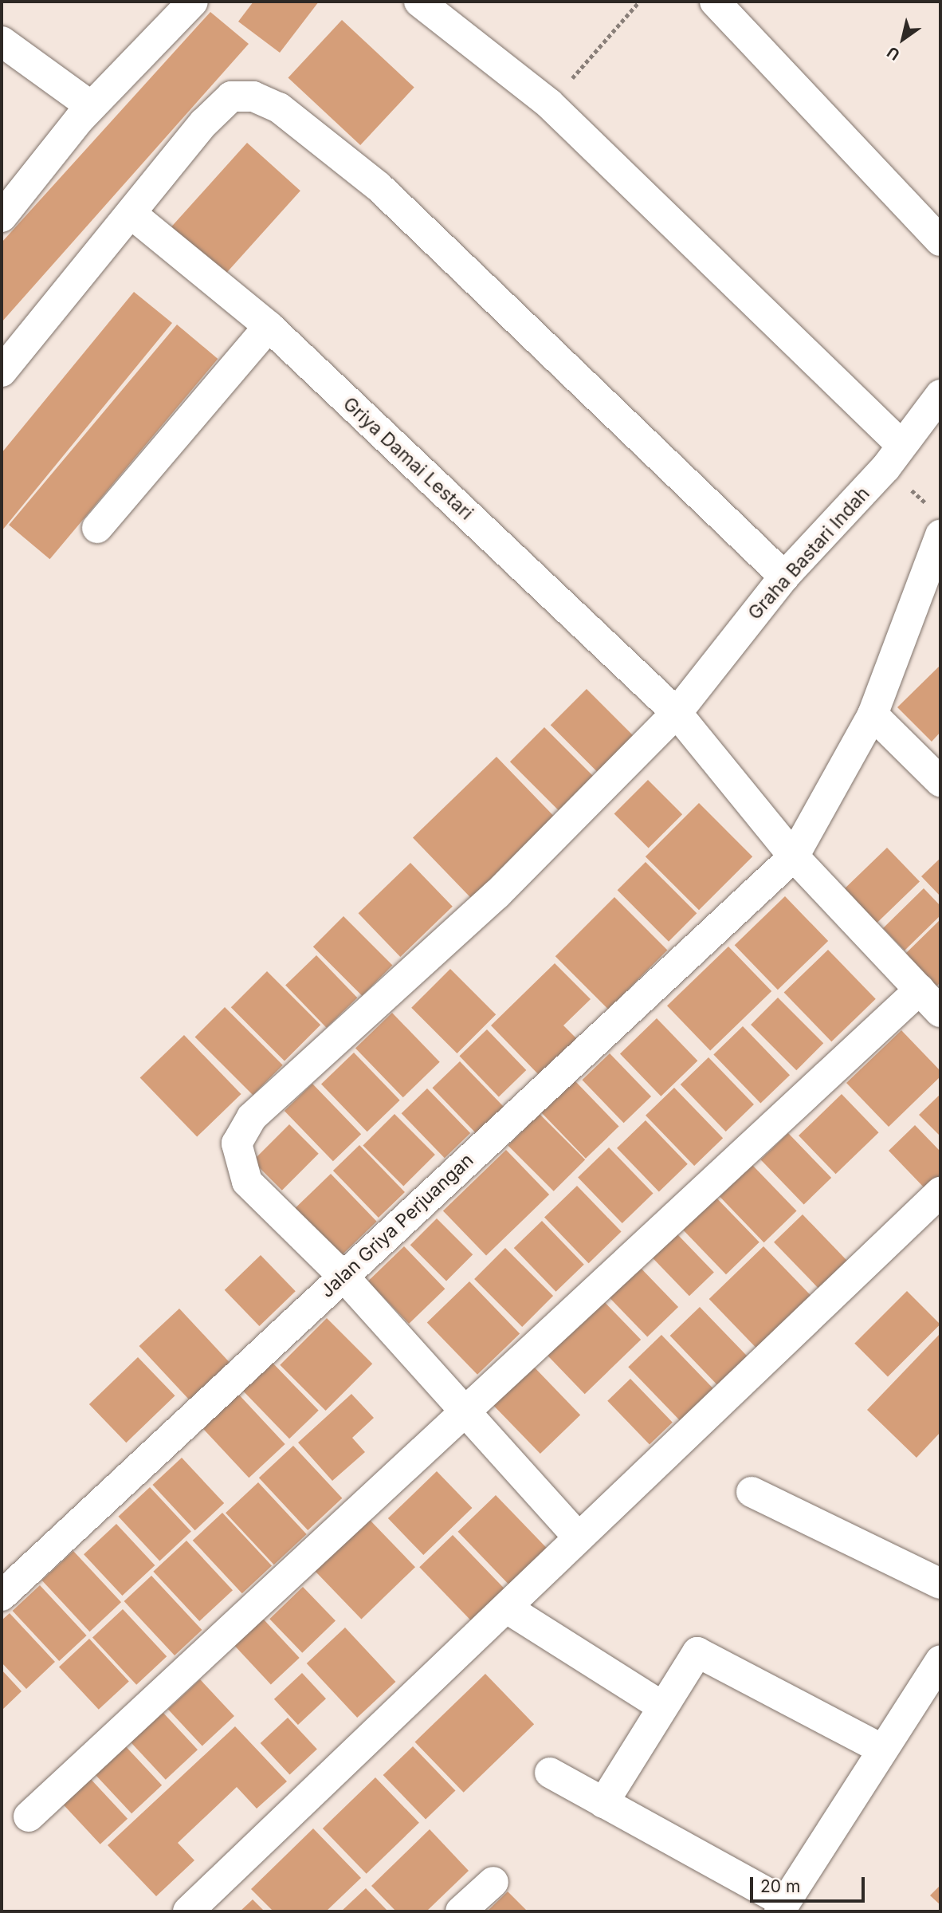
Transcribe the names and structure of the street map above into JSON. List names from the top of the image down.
{
  "streets": {
    "street": ["Griya Damai Lestari", "Graha Bastari Indah", "Jalan Griya Perjuangan"]
  },
  "crossings": [
    ["Griya Damai Lestari", "Graha Bastari Indah"],
    ["Griya Damai Lestari", "Jalan Griya Perjuangan"],
    ["Graha Bastari Indah", "Jalan Griya Perjuangan"]
  ],
  "scale_bar": "20 m",
  "north": "bottom left"
}
